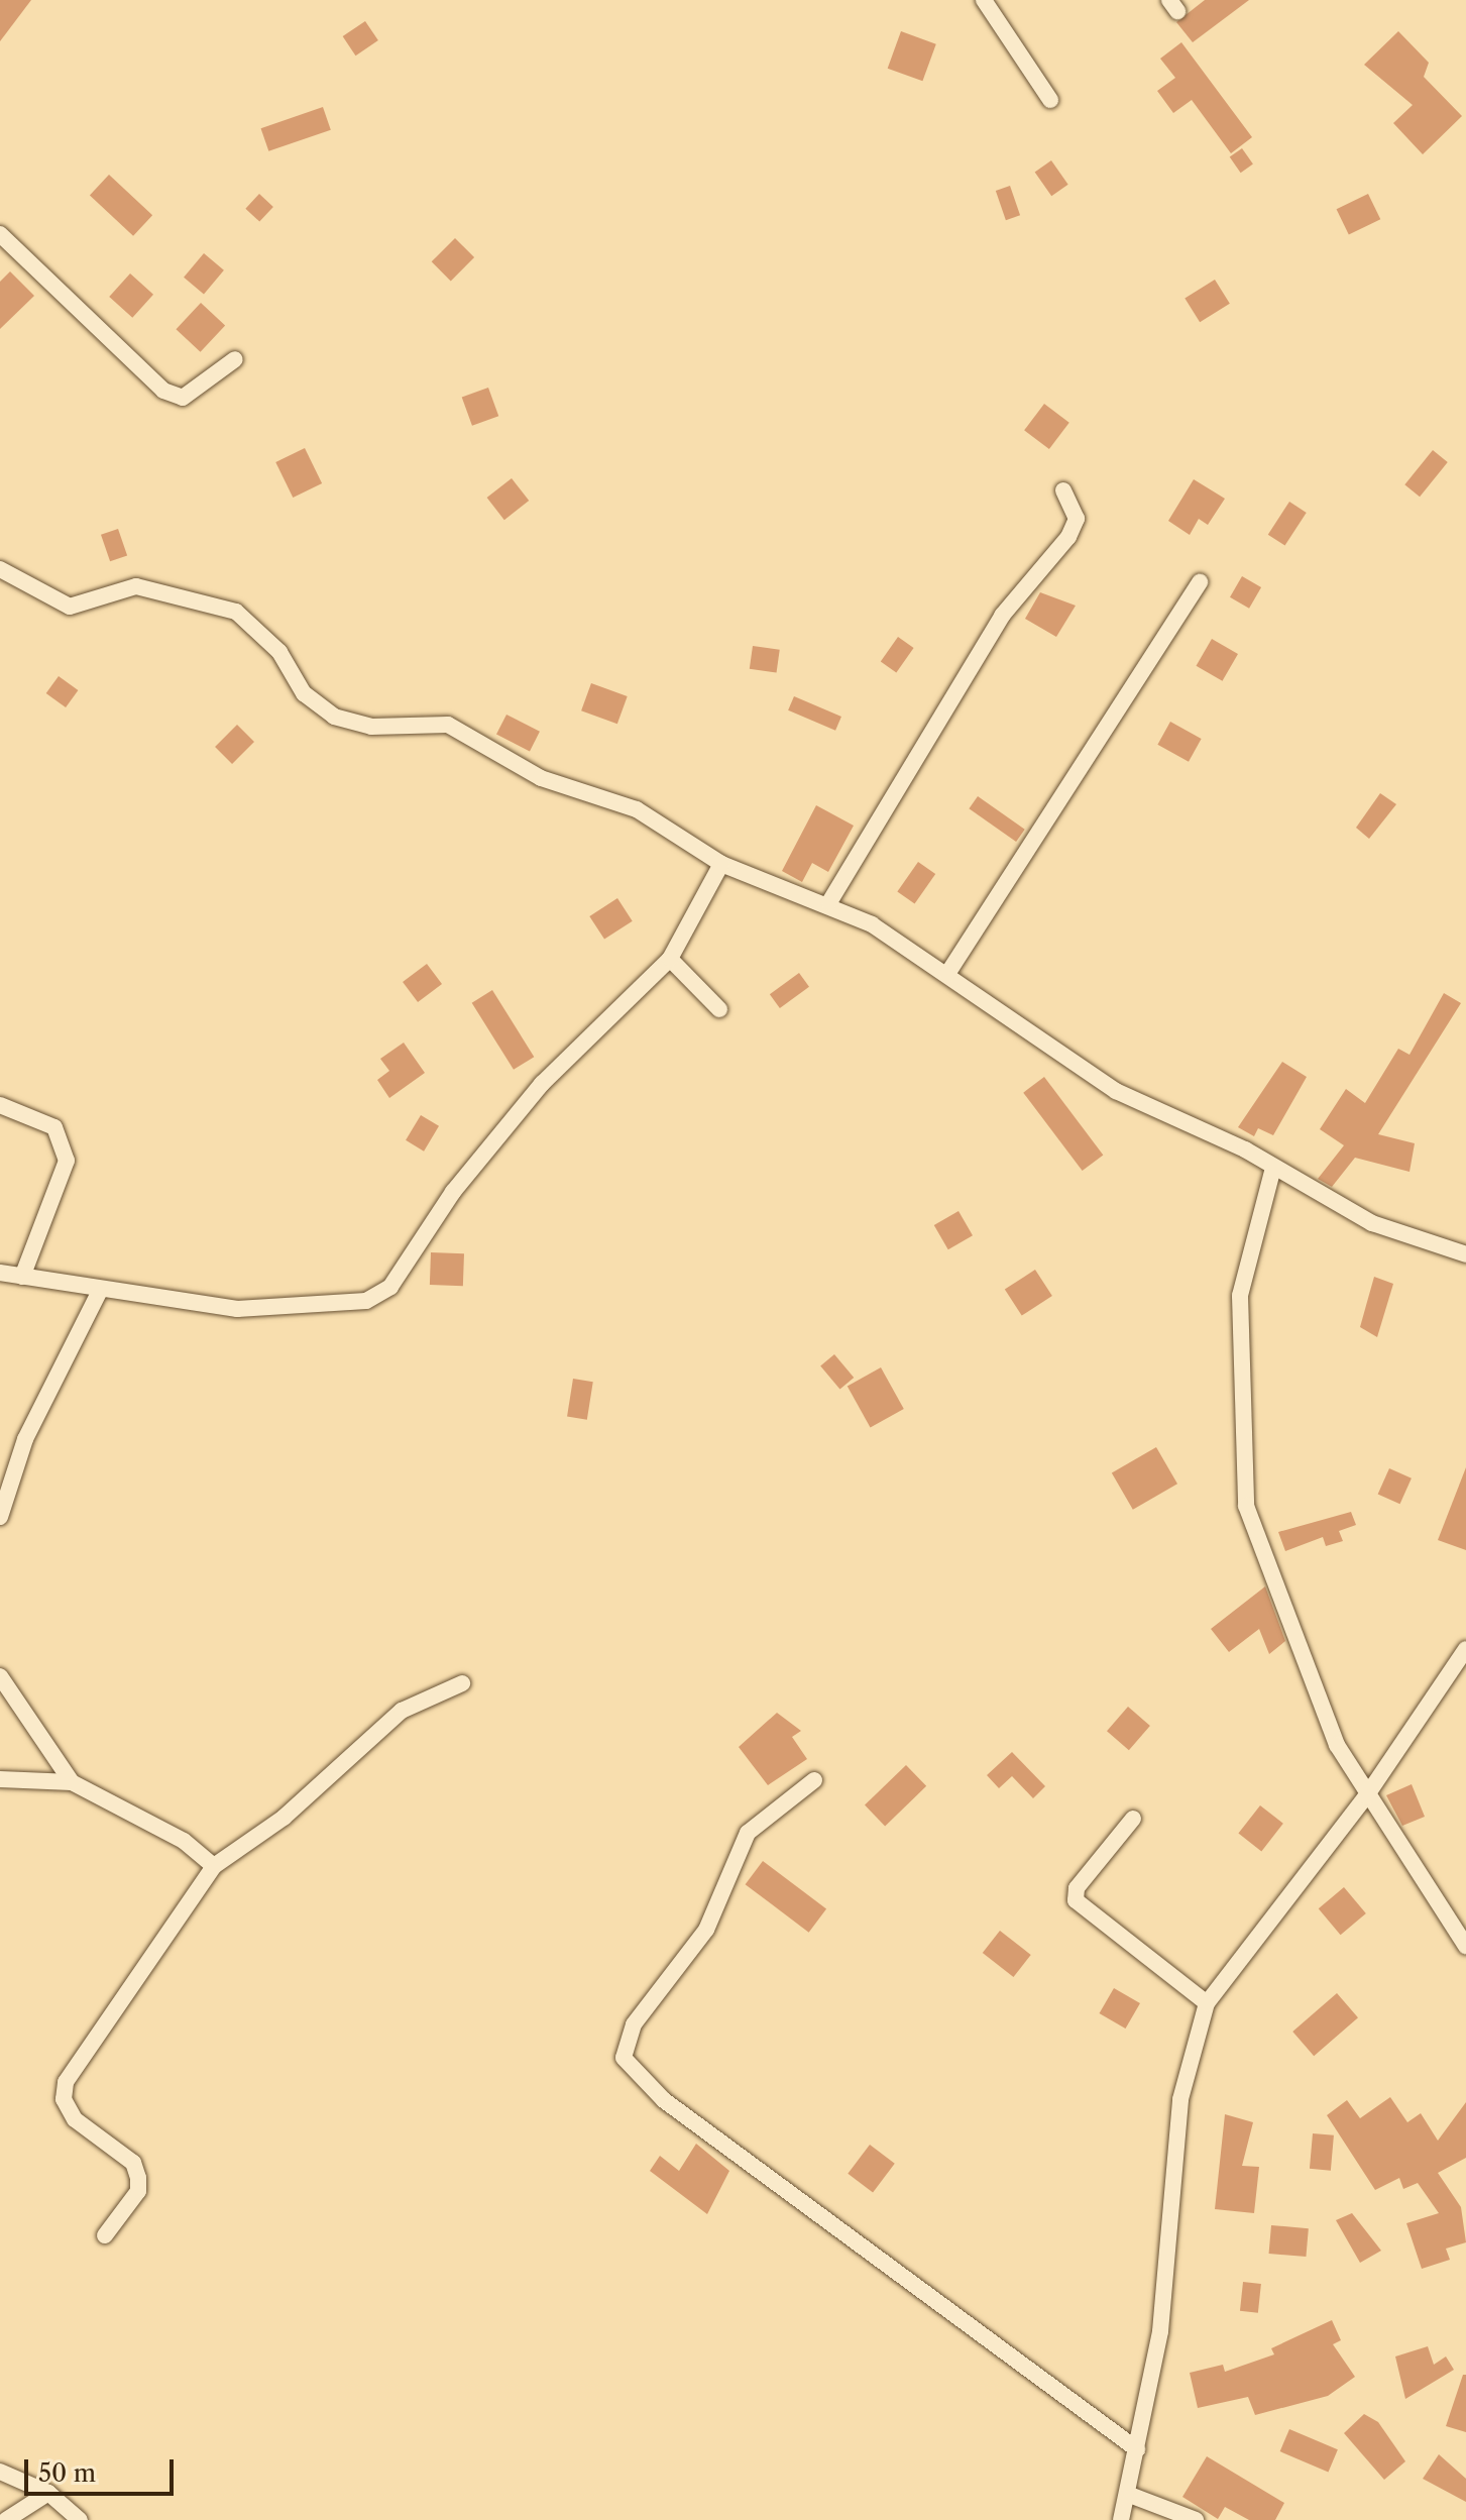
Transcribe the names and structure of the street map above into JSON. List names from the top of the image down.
{
  "scale_bar": "50 m"
}
